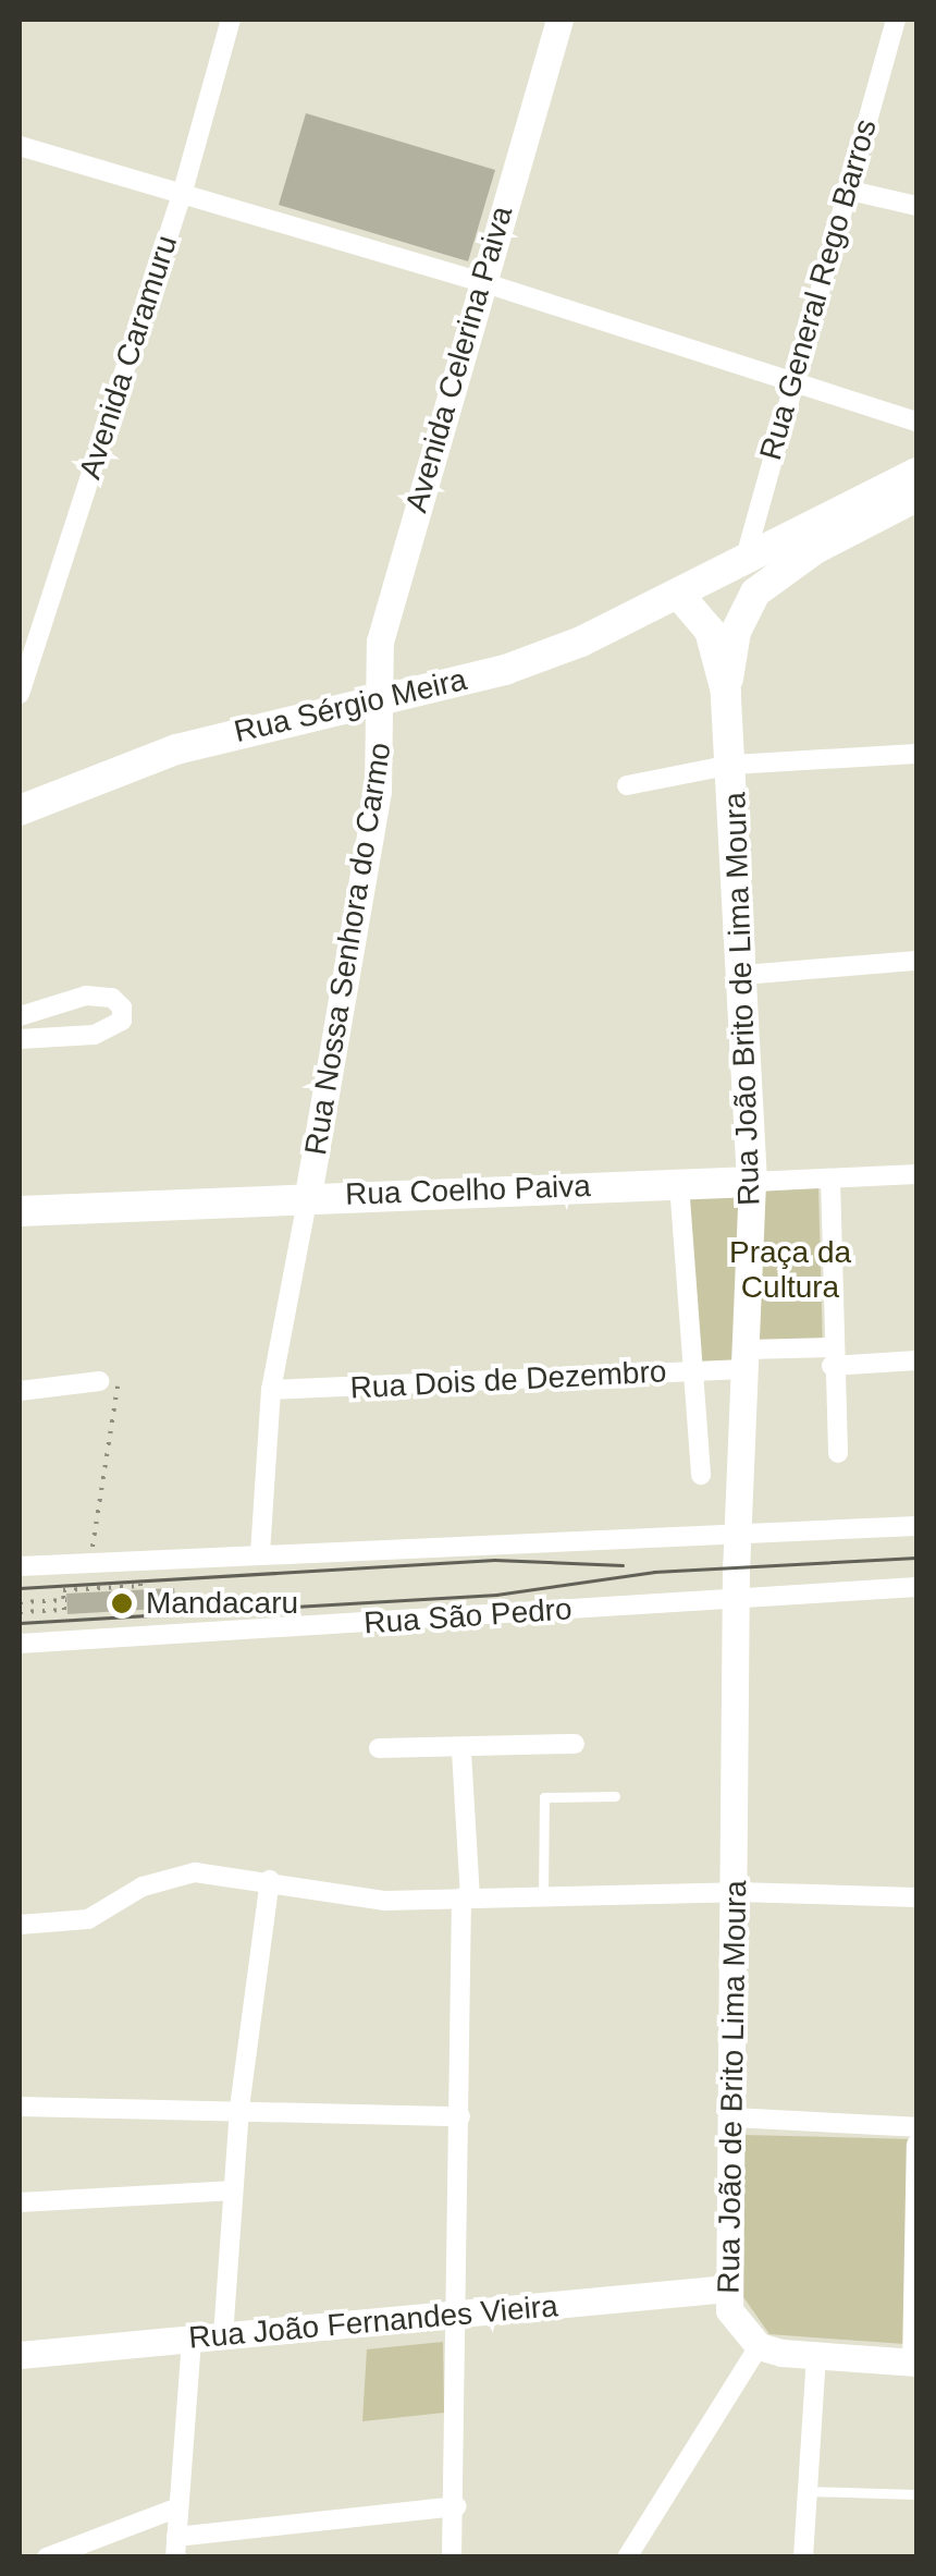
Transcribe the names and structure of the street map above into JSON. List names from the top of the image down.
{
  "streets": {
    "main road": ["Rua Sérgio Meira", "Rua João Brito de Lima Moura", "Rua Coelho Paiva"],
    "street": [
      "Rua General Rego Barros",
      "Avenida Caramuru",
      "Avenida Celerina Paiva",
      "Rua Nossa Senhora do Carmo",
      "Rua Dois de Dezembro",
      "Rua São Pedro",
      "Rua João de Brito Lima Moura",
      "Rua João Fernandes Vieira"
    ]
  },
  "crossings": [
    ["Rua General Rego Barros", "Rua Sérgio Meira"],
    ["Avenida Celerina Paiva", "Rua Sérgio Meira"],
    ["Avenida Celerina Paiva", "Rua Nossa Senhora do Carmo"],
    ["Rua Sérgio Meira", "Rua Nossa Senhora do Carmo"],
    ["Rua Nossa Senhora do Carmo", "Rua Coelho Paiva"],
    ["Rua João Brito de Lima Moura", "Rua Coelho Paiva"],
    ["Rua João Brito de Lima Moura", "Rua Dois de Dezembro"],
    ["Rua João Brito de Lima Moura", "Rua João de Brito Lima Moura"],
    ["Rua São Pedro", "Rua João de Brito Lima Moura"],
    ["Rua João de Brito Lima Moura", "Rua João Fernandes Vieira"]
  ],
  "parks": ["Praça da Cultura"],
  "places": ["Mandacaru"]
}
